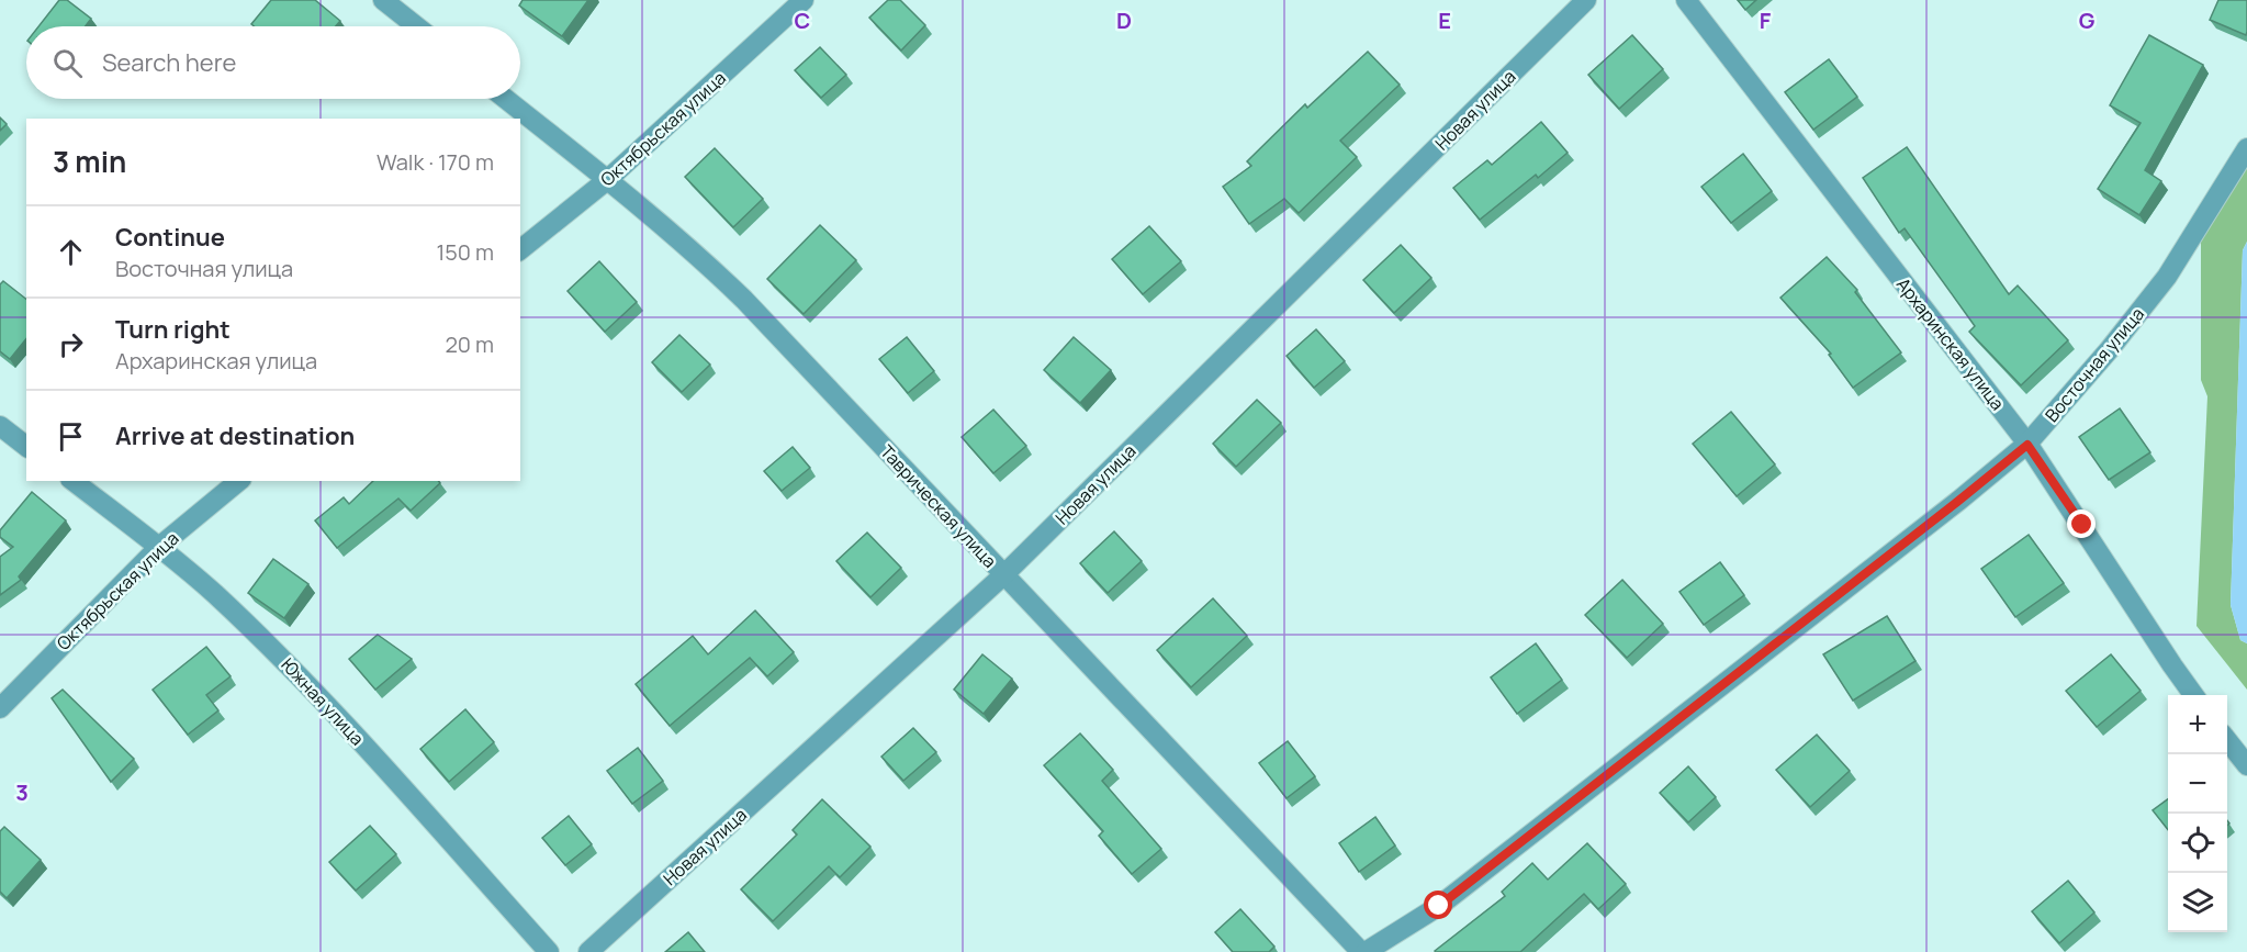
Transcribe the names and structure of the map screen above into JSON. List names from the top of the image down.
{
  "streets": {
    "street": [
      "Новая улица",
      "Октябрьская улица",
      "Архаринская улица",
      "Восточная улица",
      "Таврическая улица",
      "Южная улица"
    ]
  },
  "crossings": [
    ["Новая улица", "Таврическая улица"],
    ["Октябрьская улица", "Таврическая улица"],
    ["Октябрьская улица", "Южная улица"],
    ["Архаринская улица", "Восточная улица"],
    ["Восточная улица", "Таврическая улица"]
  ],
  "page": {
    "search": "Search here",
    "heading": ["3 min", "Walk · 170 m"],
    "list": [
      ["Continue", "Восточная улица", "150 m"],
      ["Turn right", "Архаринская улица", "20 m"],
      "Arrive at destination"
    ],
    "map_buttons": ["+", "−"]
  },
  "grid": {
    "columns": [
      "C",
      "D",
      "E",
      "F",
      "G"
    ],
    "rows": ["3"]
  }
}
